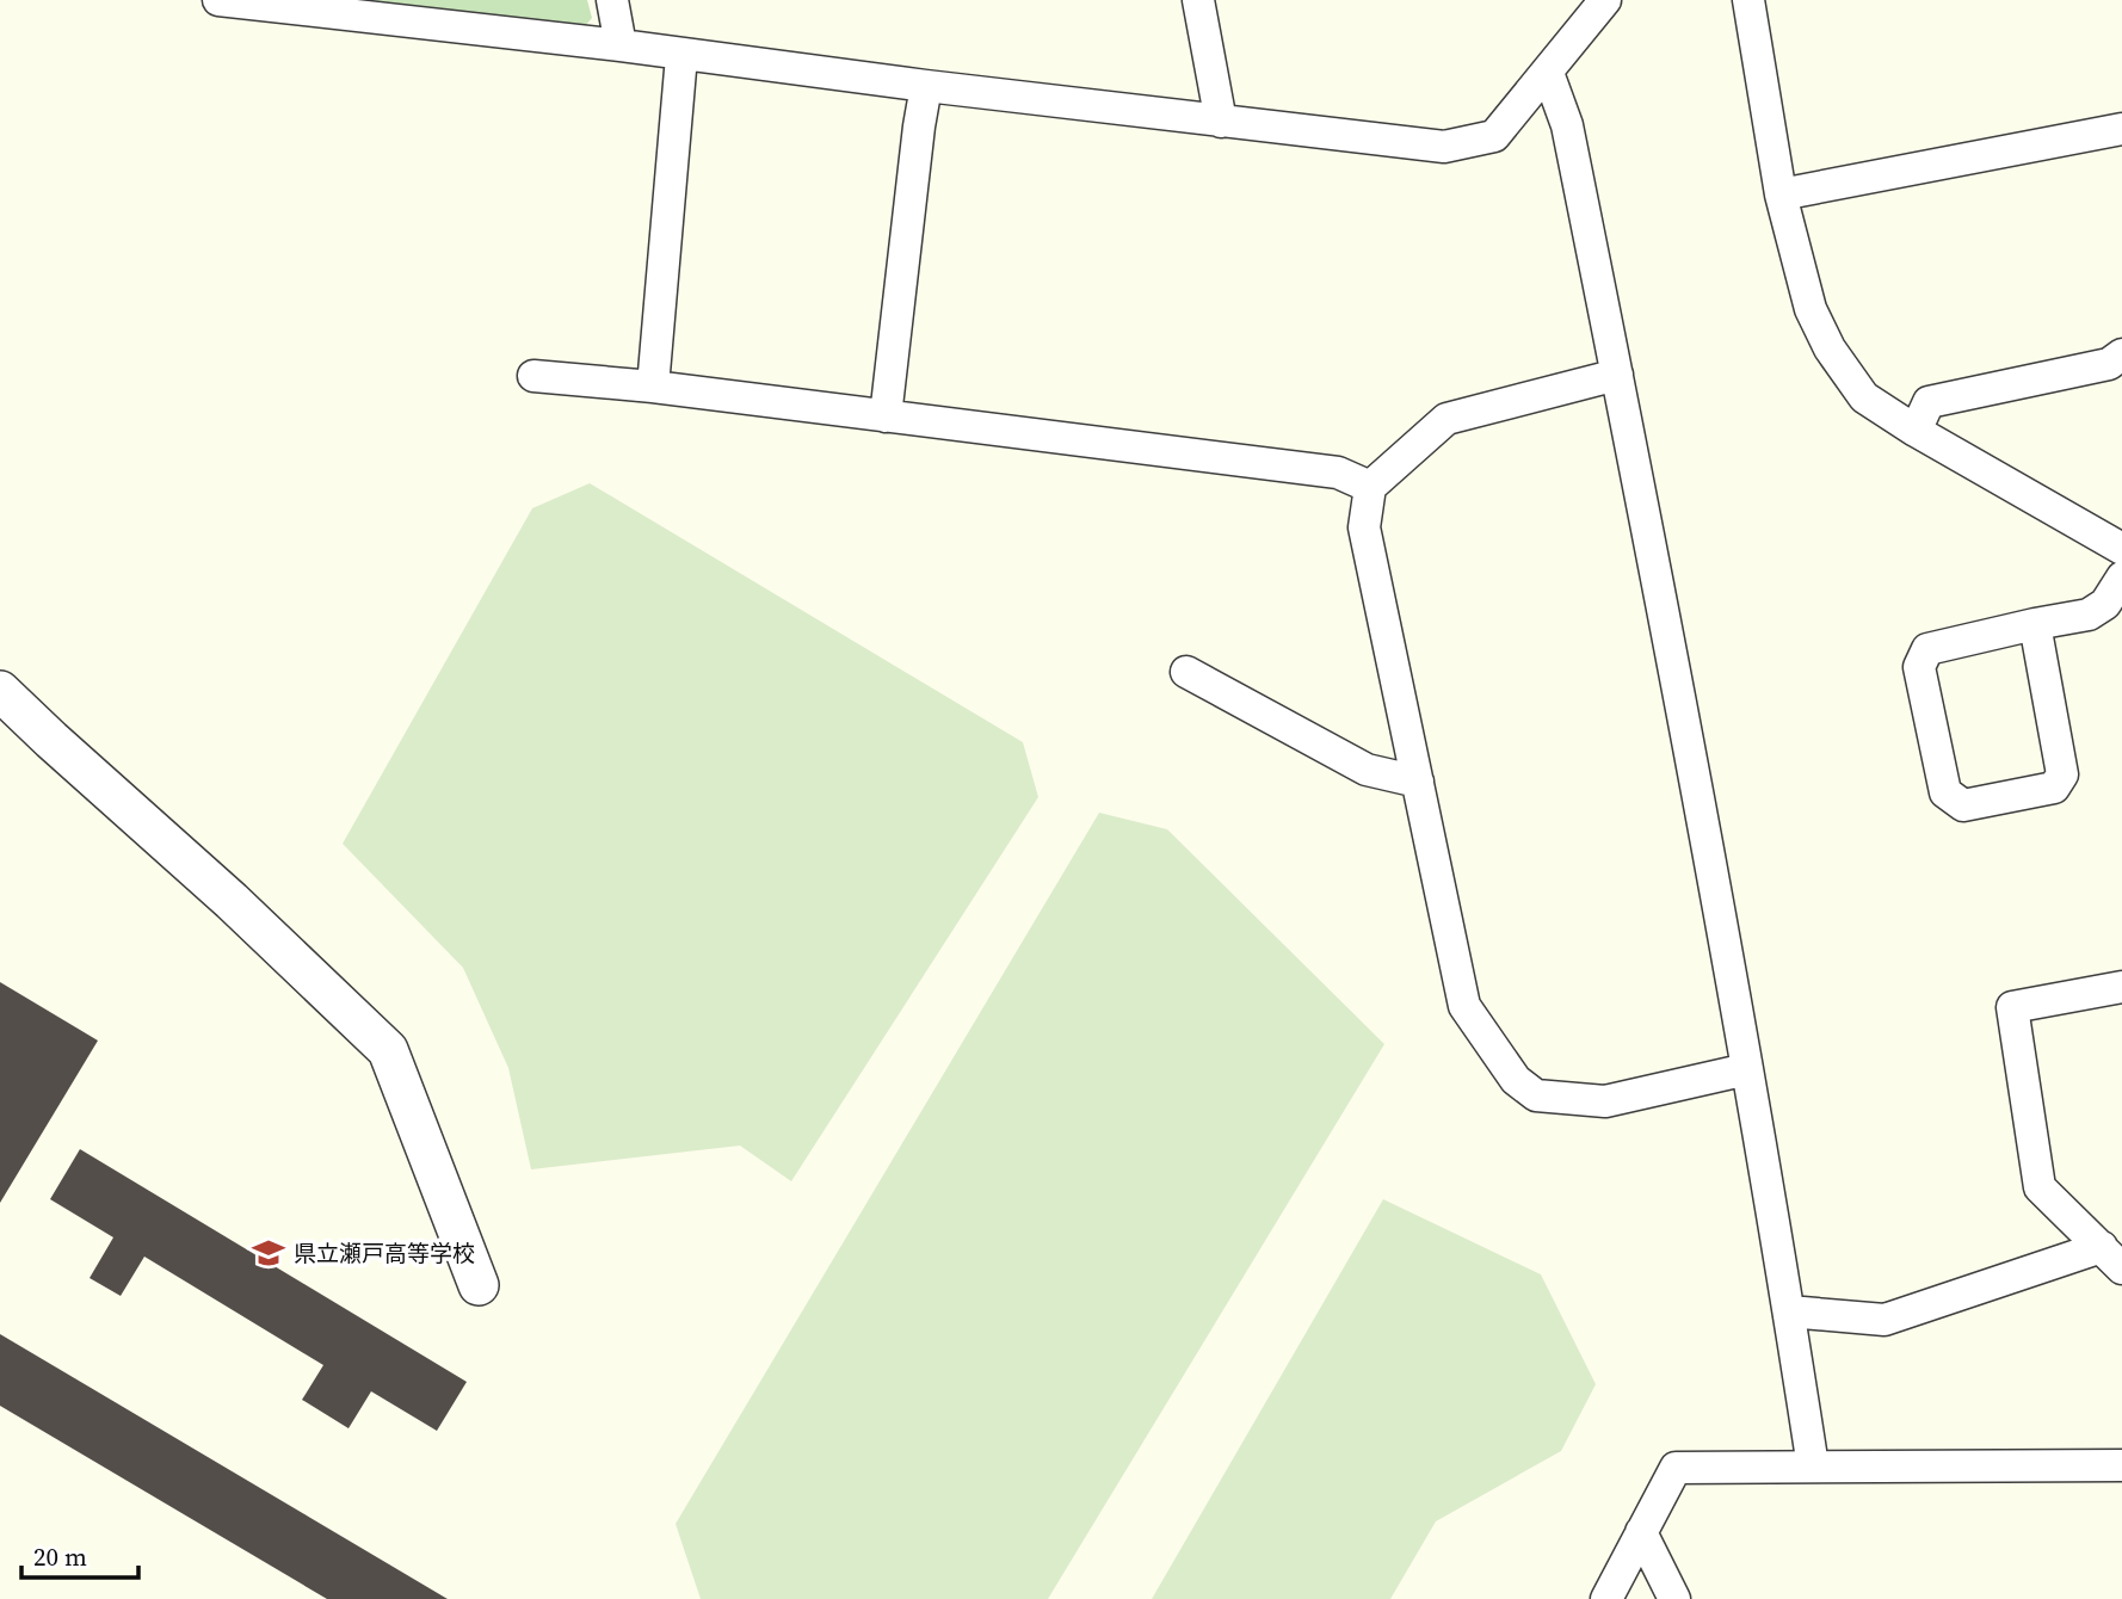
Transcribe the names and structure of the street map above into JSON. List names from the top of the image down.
{
  "places": {
    "school or university": ["県立瀬戸高等学校"]
  },
  "scale_bar": "20 m"
}
